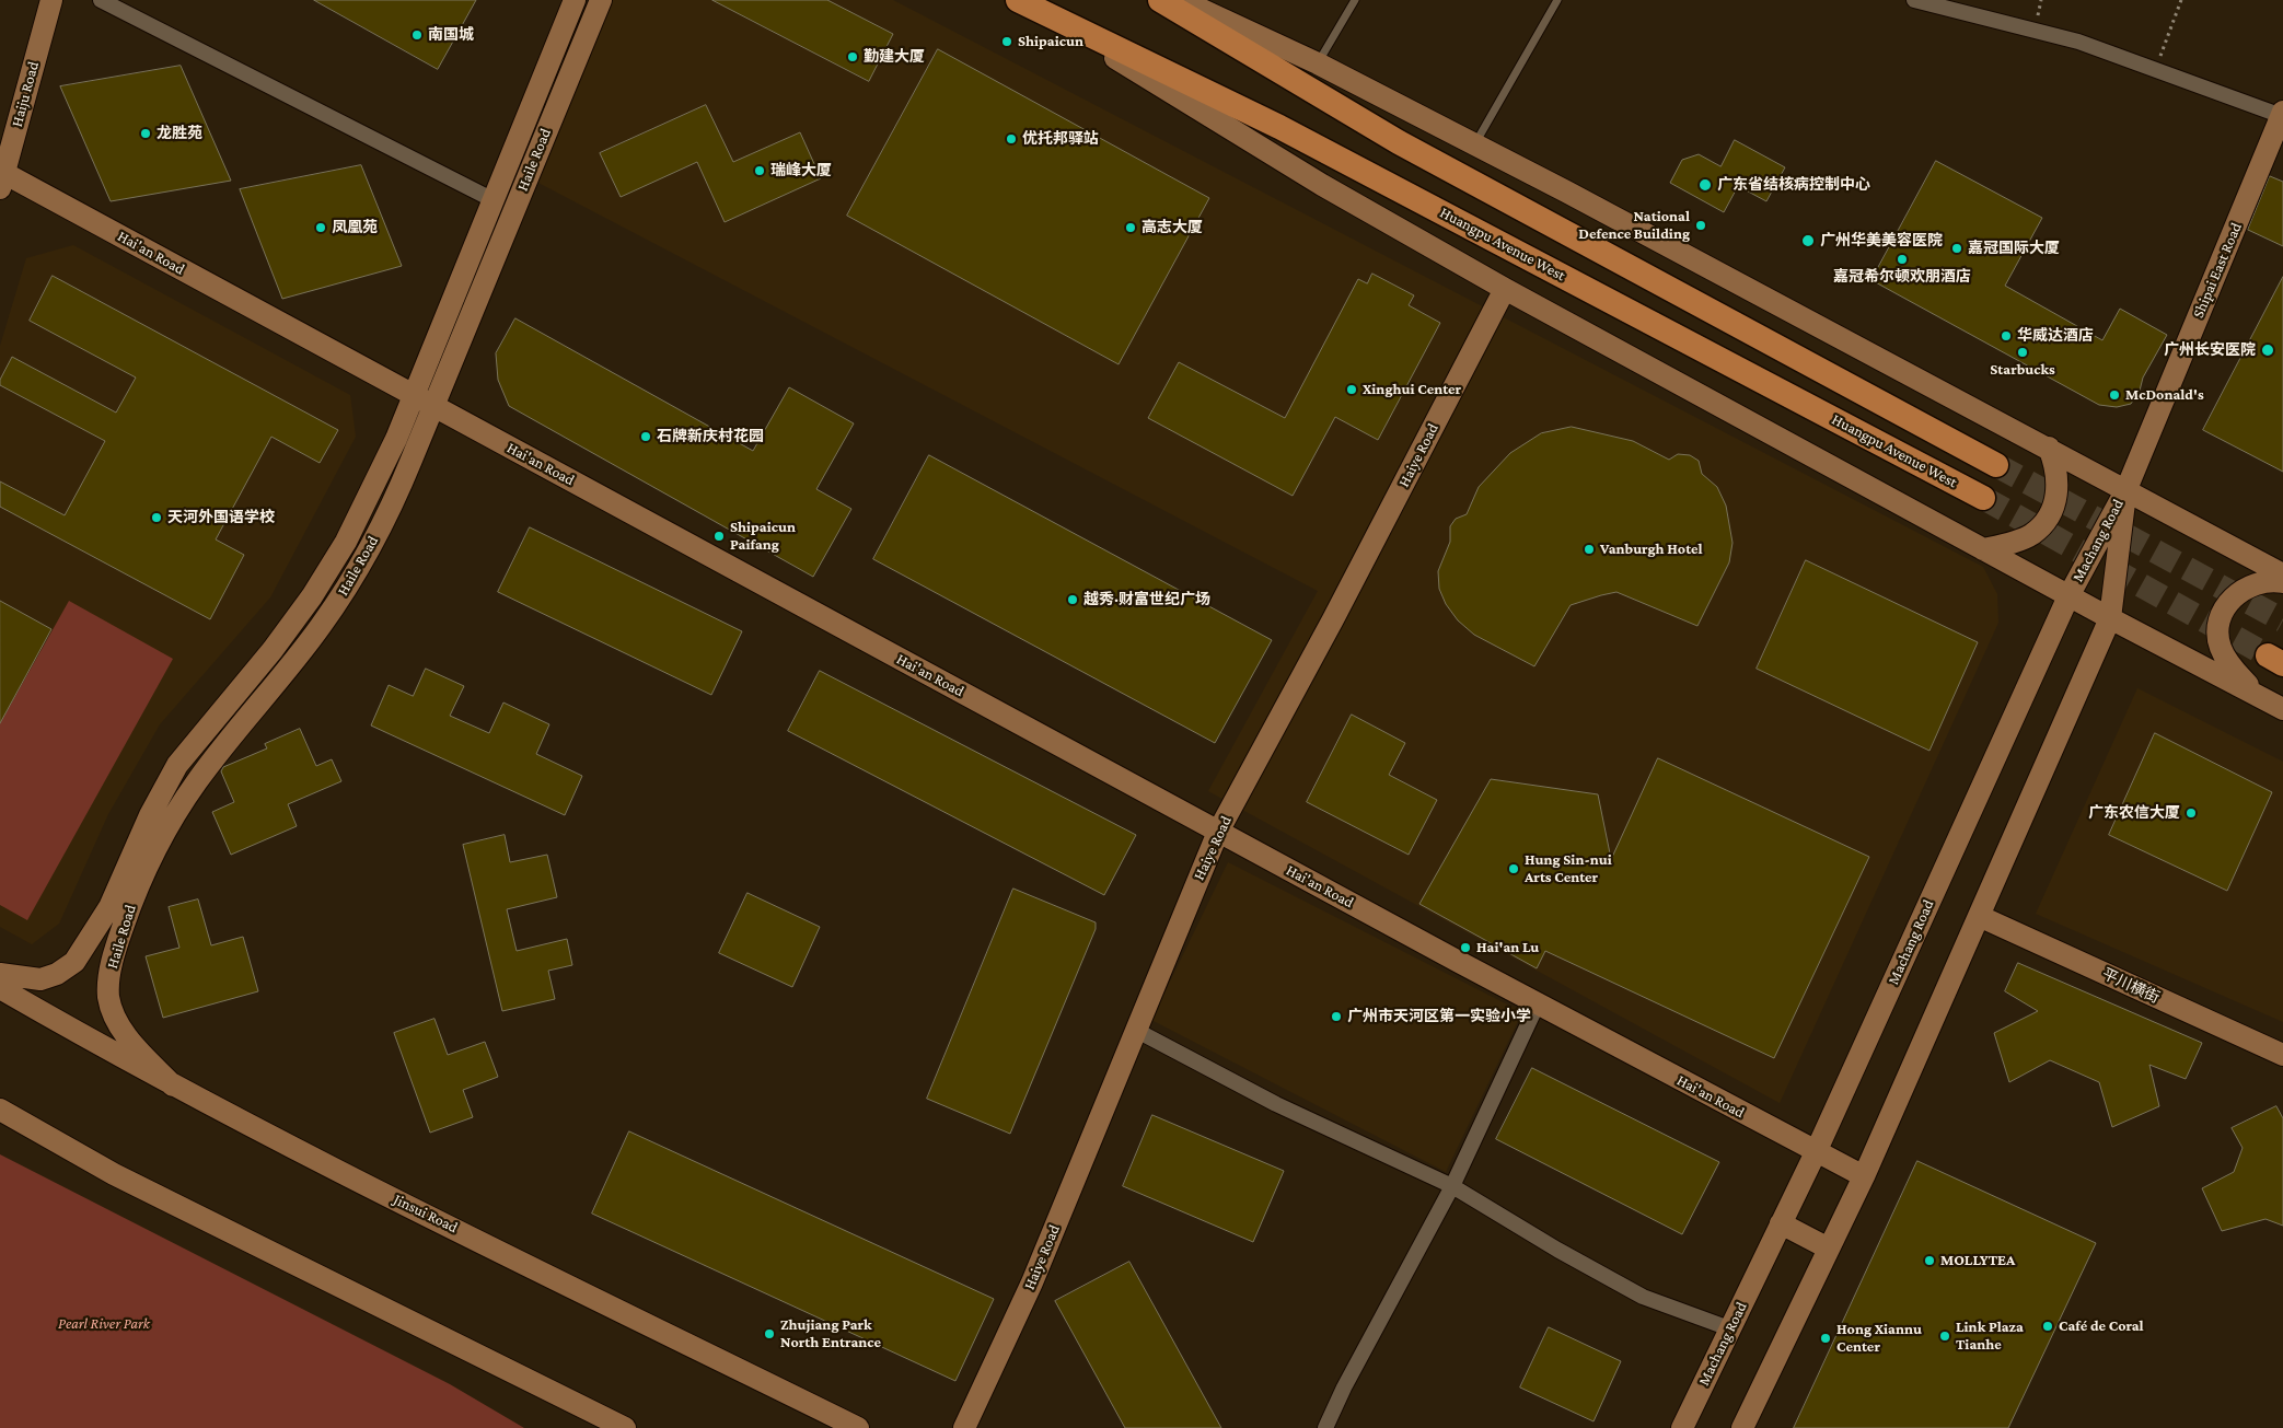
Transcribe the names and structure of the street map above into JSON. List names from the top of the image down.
{
  "streets": {
    "main road": ["Huangpu Avenue West"],
    "street": [
      "Haiju Road",
      "Haile Road",
      "Hai'an Road",
      "Shipai East Road",
      "Haiye Road",
      "Machang Road",
      "平川横街",
      "Jinsui Road"
    ]
  },
  "crossings": [
    ["Haiju Road", "Hai'an Road"],
    ["Haile Road", "Hai'an Road"],
    ["Haile Road", "Jinsui Road"],
    ["Hai'an Road", "Haiye Road"],
    ["Hai'an Road", "Machang Road"],
    ["Shipai East Road", "Machang Road"],
    ["Machang Road", "平川横街"]
  ],
  "parks": ["Pearl River Park"],
  "places": [
    "南国城",
    "Shipaicun",
    "勤建大厦",
    "龙胜苑",
    "优托邦驿站",
    "瑞峰大厦",
    "广东省结核病控制中心",
    "National Defence Building",
    "凤凰苑",
    "高志大厦",
    "广州华美美容医院",
    "嘉冠国际大厦",
    "嘉冠希尔顿欢朋酒店",
    "华威达酒店",
    "广州长安医院",
    "Starbucks",
    "Xinghui Center",
    "McDonald's",
    "石牌新庆村花园",
    "天河外国语学校",
    "Shipaicun Paifang",
    "Vanburgh Hotel",
    "越秀·财富世纪广场",
    "广东农信大厦",
    "Hung Sin-nui Arts Center",
    "Hai'an Lu",
    "广州市天河区第一实验小学",
    "MOLLYTEA",
    "Café de Coral",
    "Zhujiang Park North Entrance",
    "Link Plaza Tianhe",
    "Hong Xiannu Center"
  ]
}
